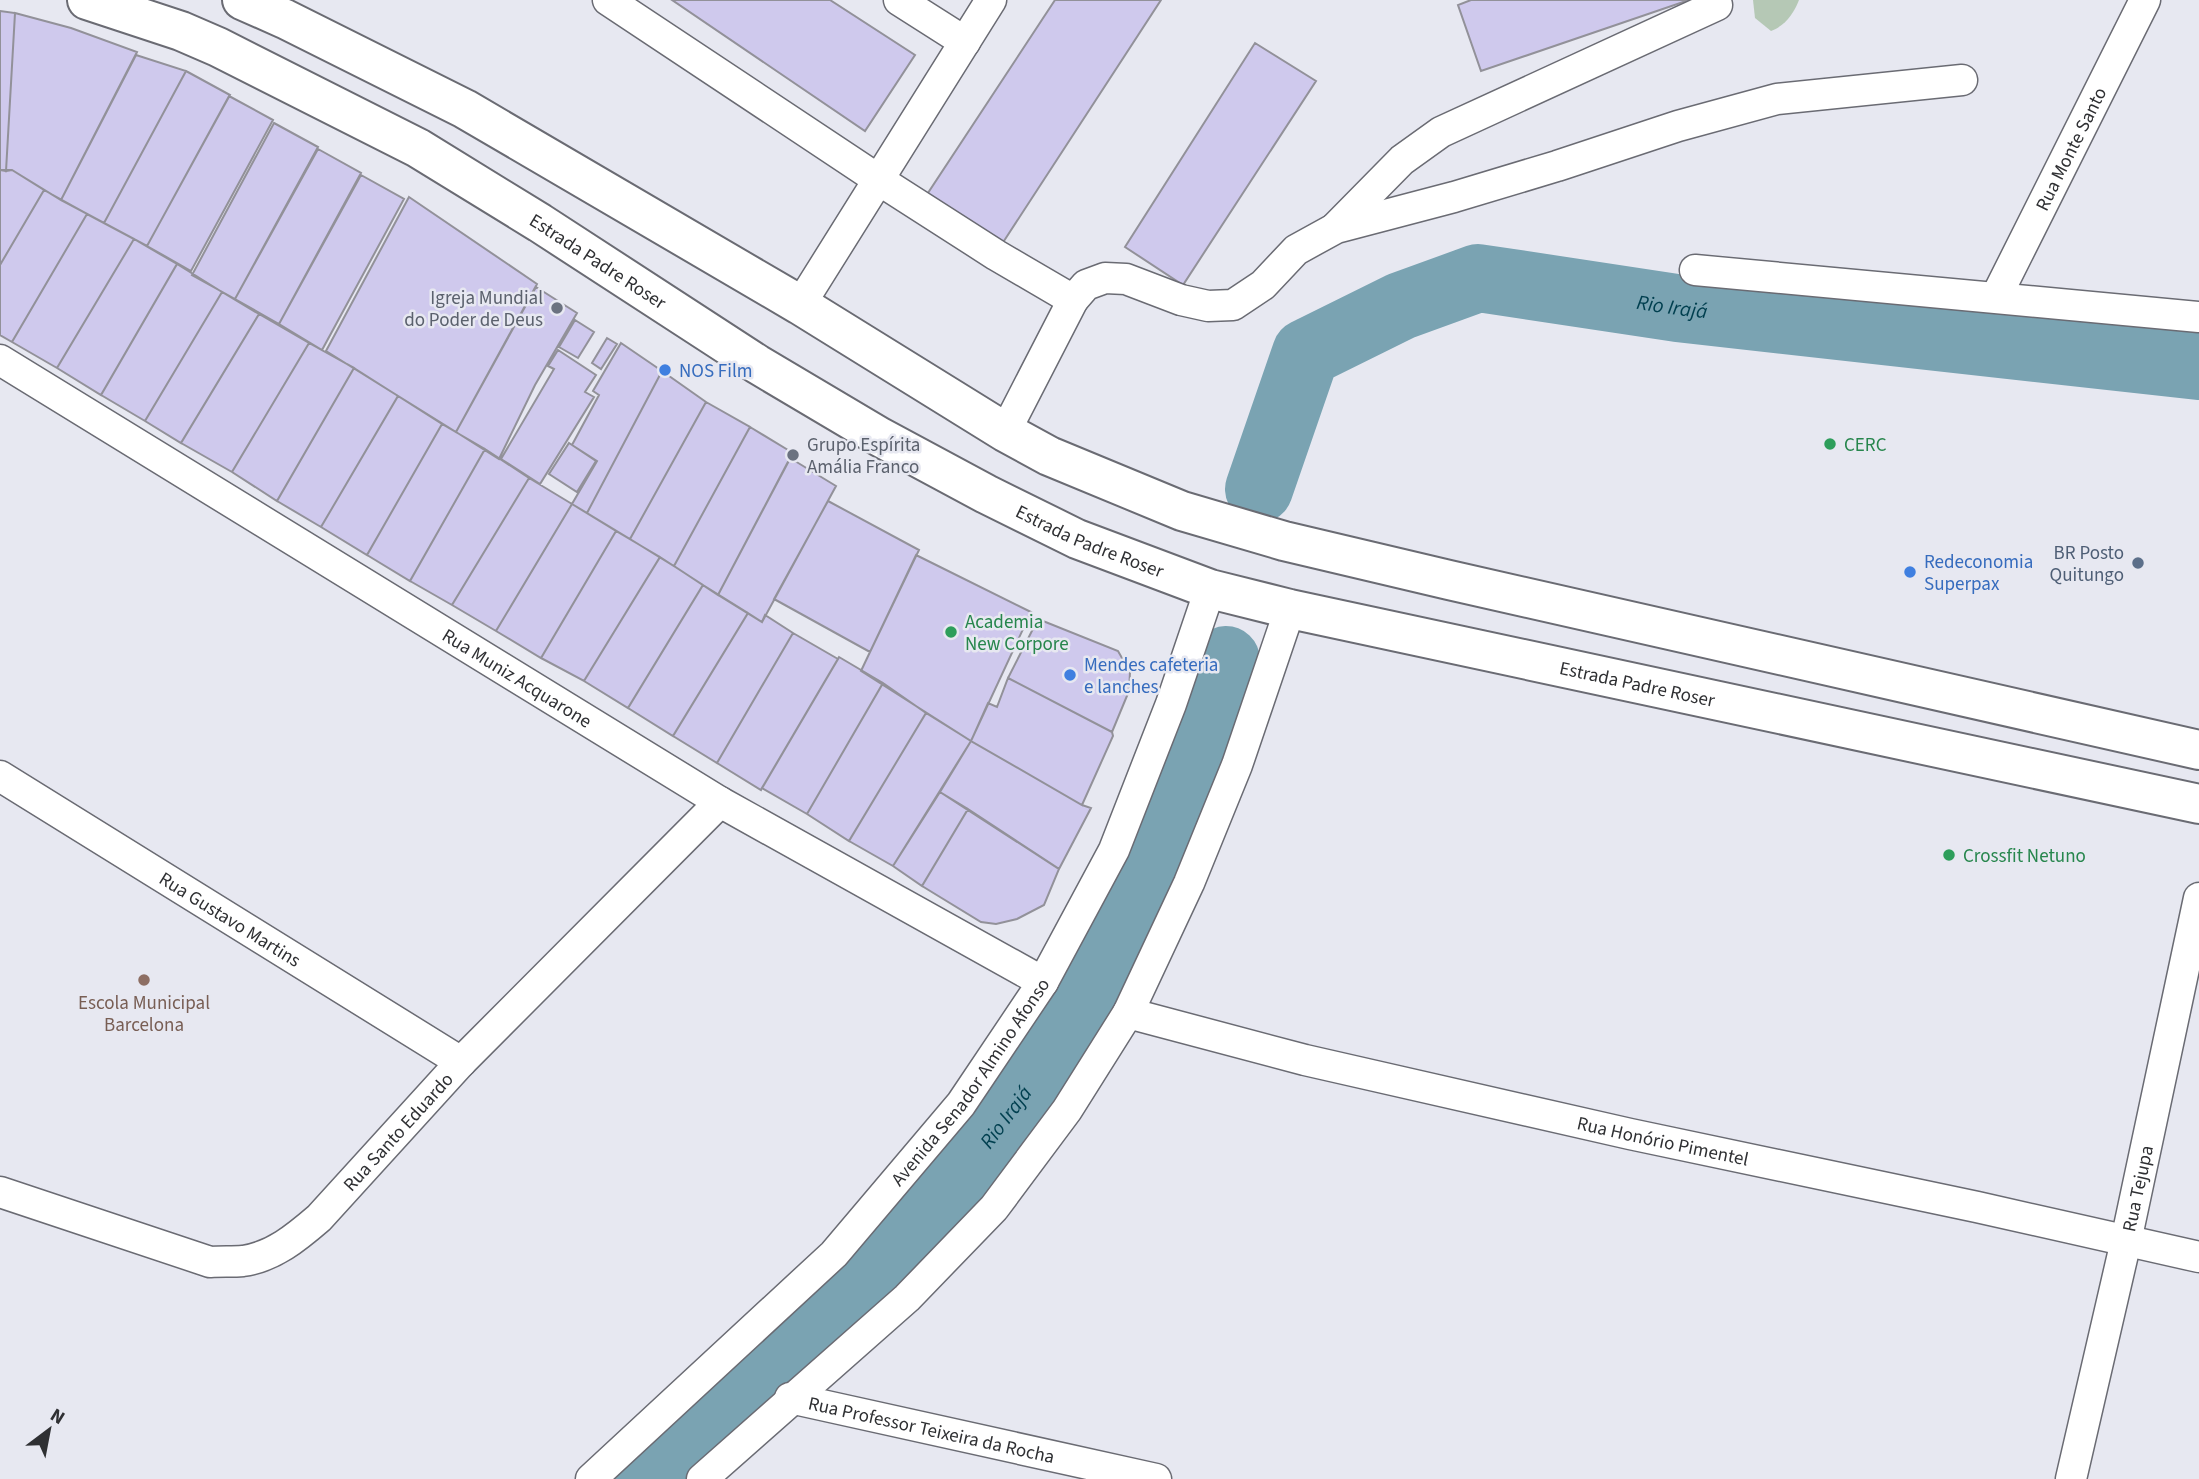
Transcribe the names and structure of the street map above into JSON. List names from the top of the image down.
{
  "streets": {
    "main road": ["Estrada Padre Roser"],
    "street": [
      "Rua Monte Santo",
      "Rua Muniz Acquarone",
      "Rua Gustavo Martins",
      "Avenida Senador Almino Afonso",
      "Rua Santo Eduardo",
      "Rua Honório Pimentel",
      "Rua Tejupa",
      "Rua Professor Teixeira da Rocha"
    ]
  },
  "crossings": [
    ["Estrada Padre Roser", "Avenida Senador Almino Afonso"],
    ["Rua Muniz Acquarone", "Avenida Senador Almino Afonso"],
    ["Rua Muniz Acquarone", "Rua Santo Eduardo"],
    ["Rua Gustavo Martins", "Rua Santo Eduardo"],
    ["Rua Honório Pimentel", "Rua Tejupa"]
  ],
  "water": ["Rio Irajá"],
  "places": [
    "Igreja Mundial do Poder de Deus",
    "NOS Film",
    "CERC",
    "Grupo Espírita Amália Franco",
    "BR Posto Quitungo",
    "Redeconomia Superpax",
    "Academia New Corpore",
    "Mendes cafeteria e lanches",
    "Crossfit Netuno",
    "Escola Municipal Barcelona"
  ],
  "north": "top right"
}
